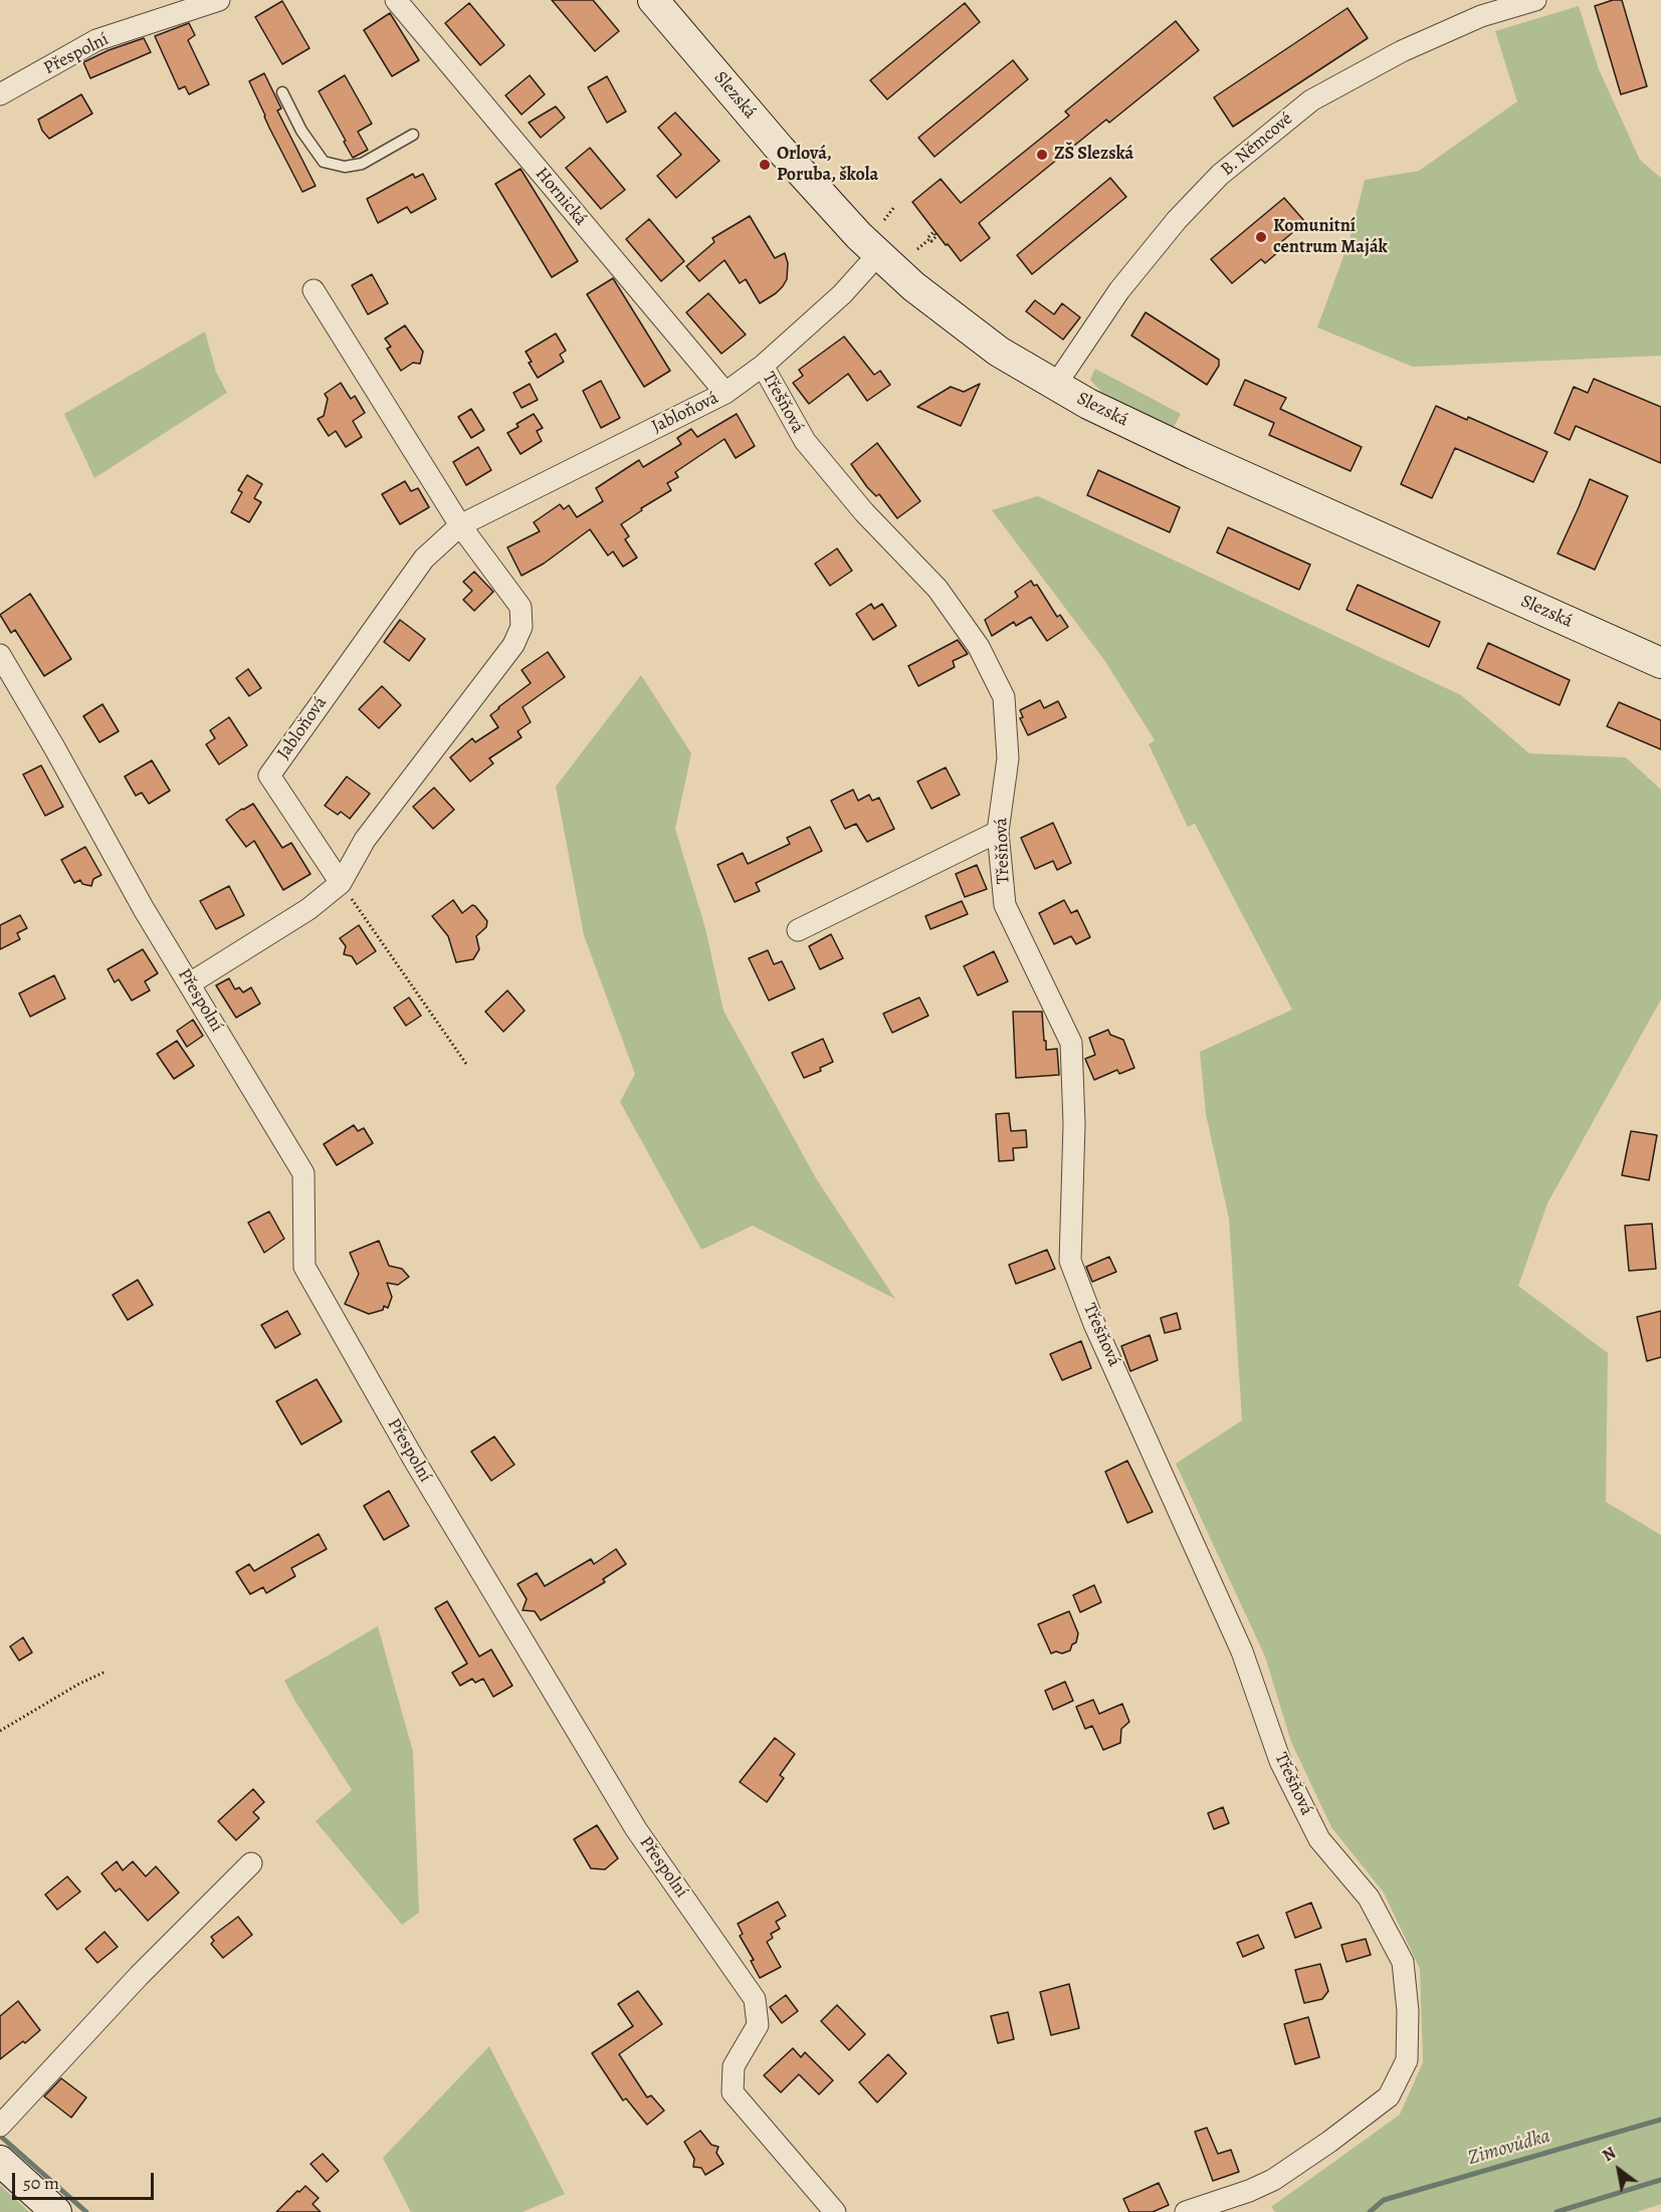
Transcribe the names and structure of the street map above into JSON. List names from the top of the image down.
{
  "streets": {
    "street": [
      "Přespolní",
      "Slezská",
      "B. Němcové",
      "Hornická",
      "Třešňová",
      "Jabloňová"
    ]
  },
  "crossings": [
    ["Slezská", "B. Němcové"],
    ["Slezská", "Jabloňová"],
    ["Hornická", "Jabloňová"],
    ["Třešňová", "Jabloňová"]
  ],
  "water": ["Zimovůdka"],
  "places": ["ZŠ Slezská", "Orlová, Poruba, škola", "Komunitní centrum Maják"],
  "scale_bar": "50 m",
  "north": "top left"
}
